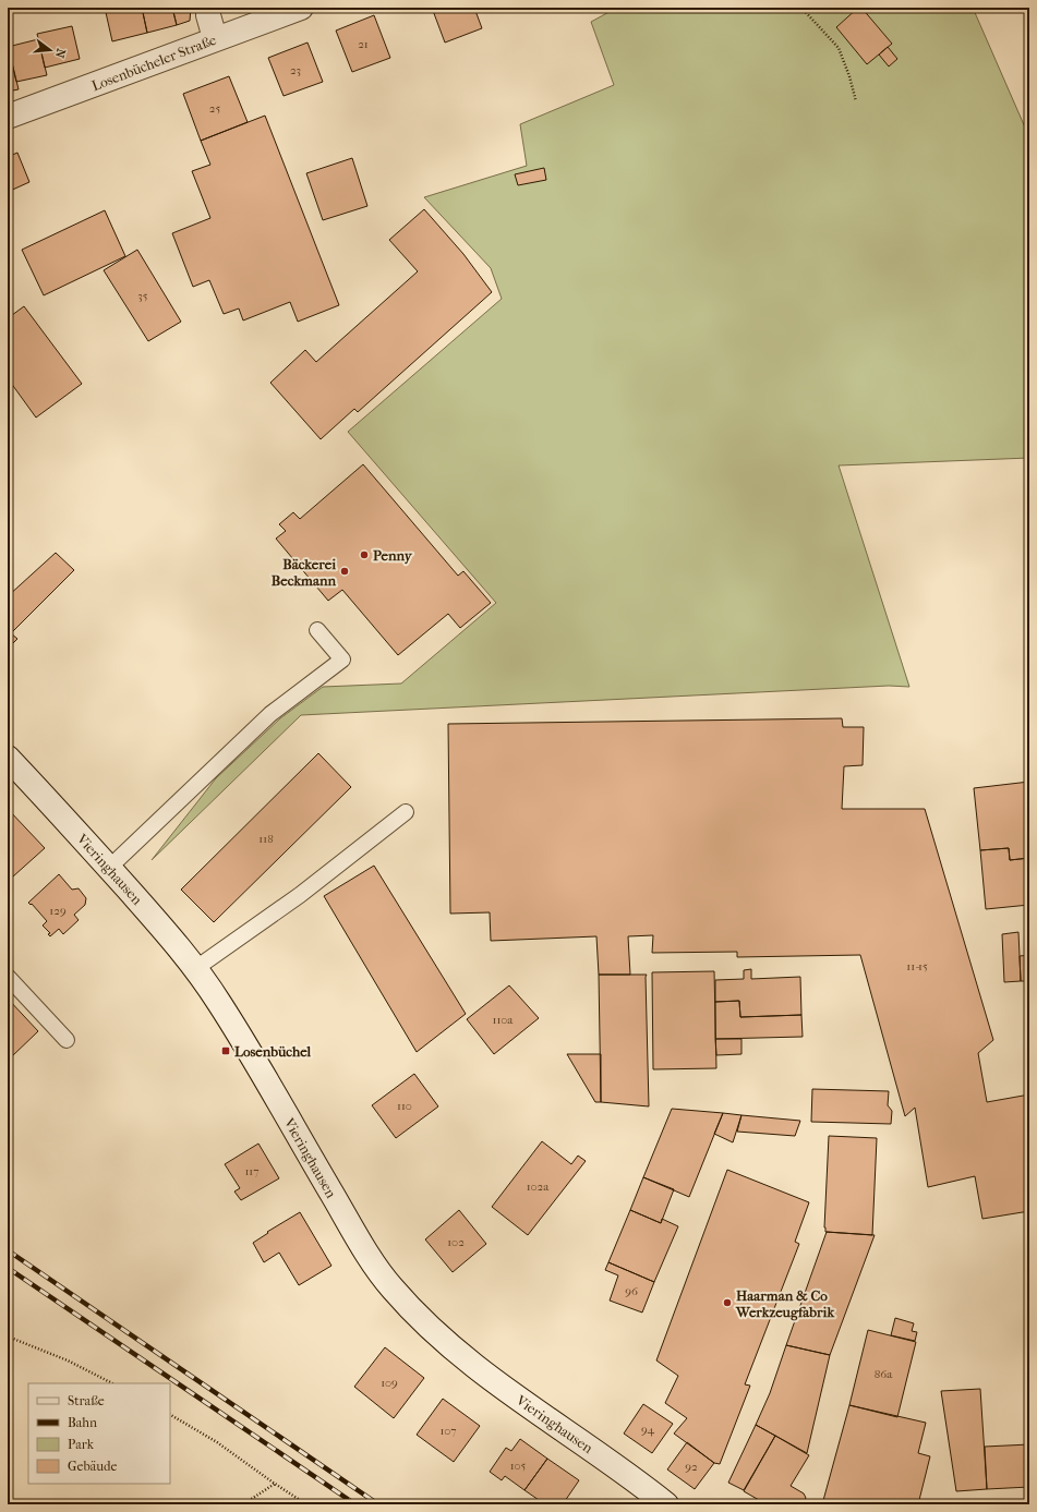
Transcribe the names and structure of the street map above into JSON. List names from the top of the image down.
{
  "streets": {
    "main road": ["Losenbücheler Straße", "Vieringhausen"]
  },
  "places": {
    "other": ["Penny", "Bäckerei Beckmann", "Haarman & Co Werkzeugfabrik"],
    "transit": ["Losenbüchel"]
  },
  "house_numbers": [
    "21",
    "23",
    "25",
    "35",
    "118",
    "129",
    "11-15",
    "110a",
    "110",
    "117",
    "102a",
    "102",
    "96",
    "86a",
    "109",
    "94",
    "107",
    "105",
    "92"
  ],
  "legend": [
    "Straße",
    "Bahn",
    "Park",
    "Gebäude"
  ],
  "north": "right"
}
